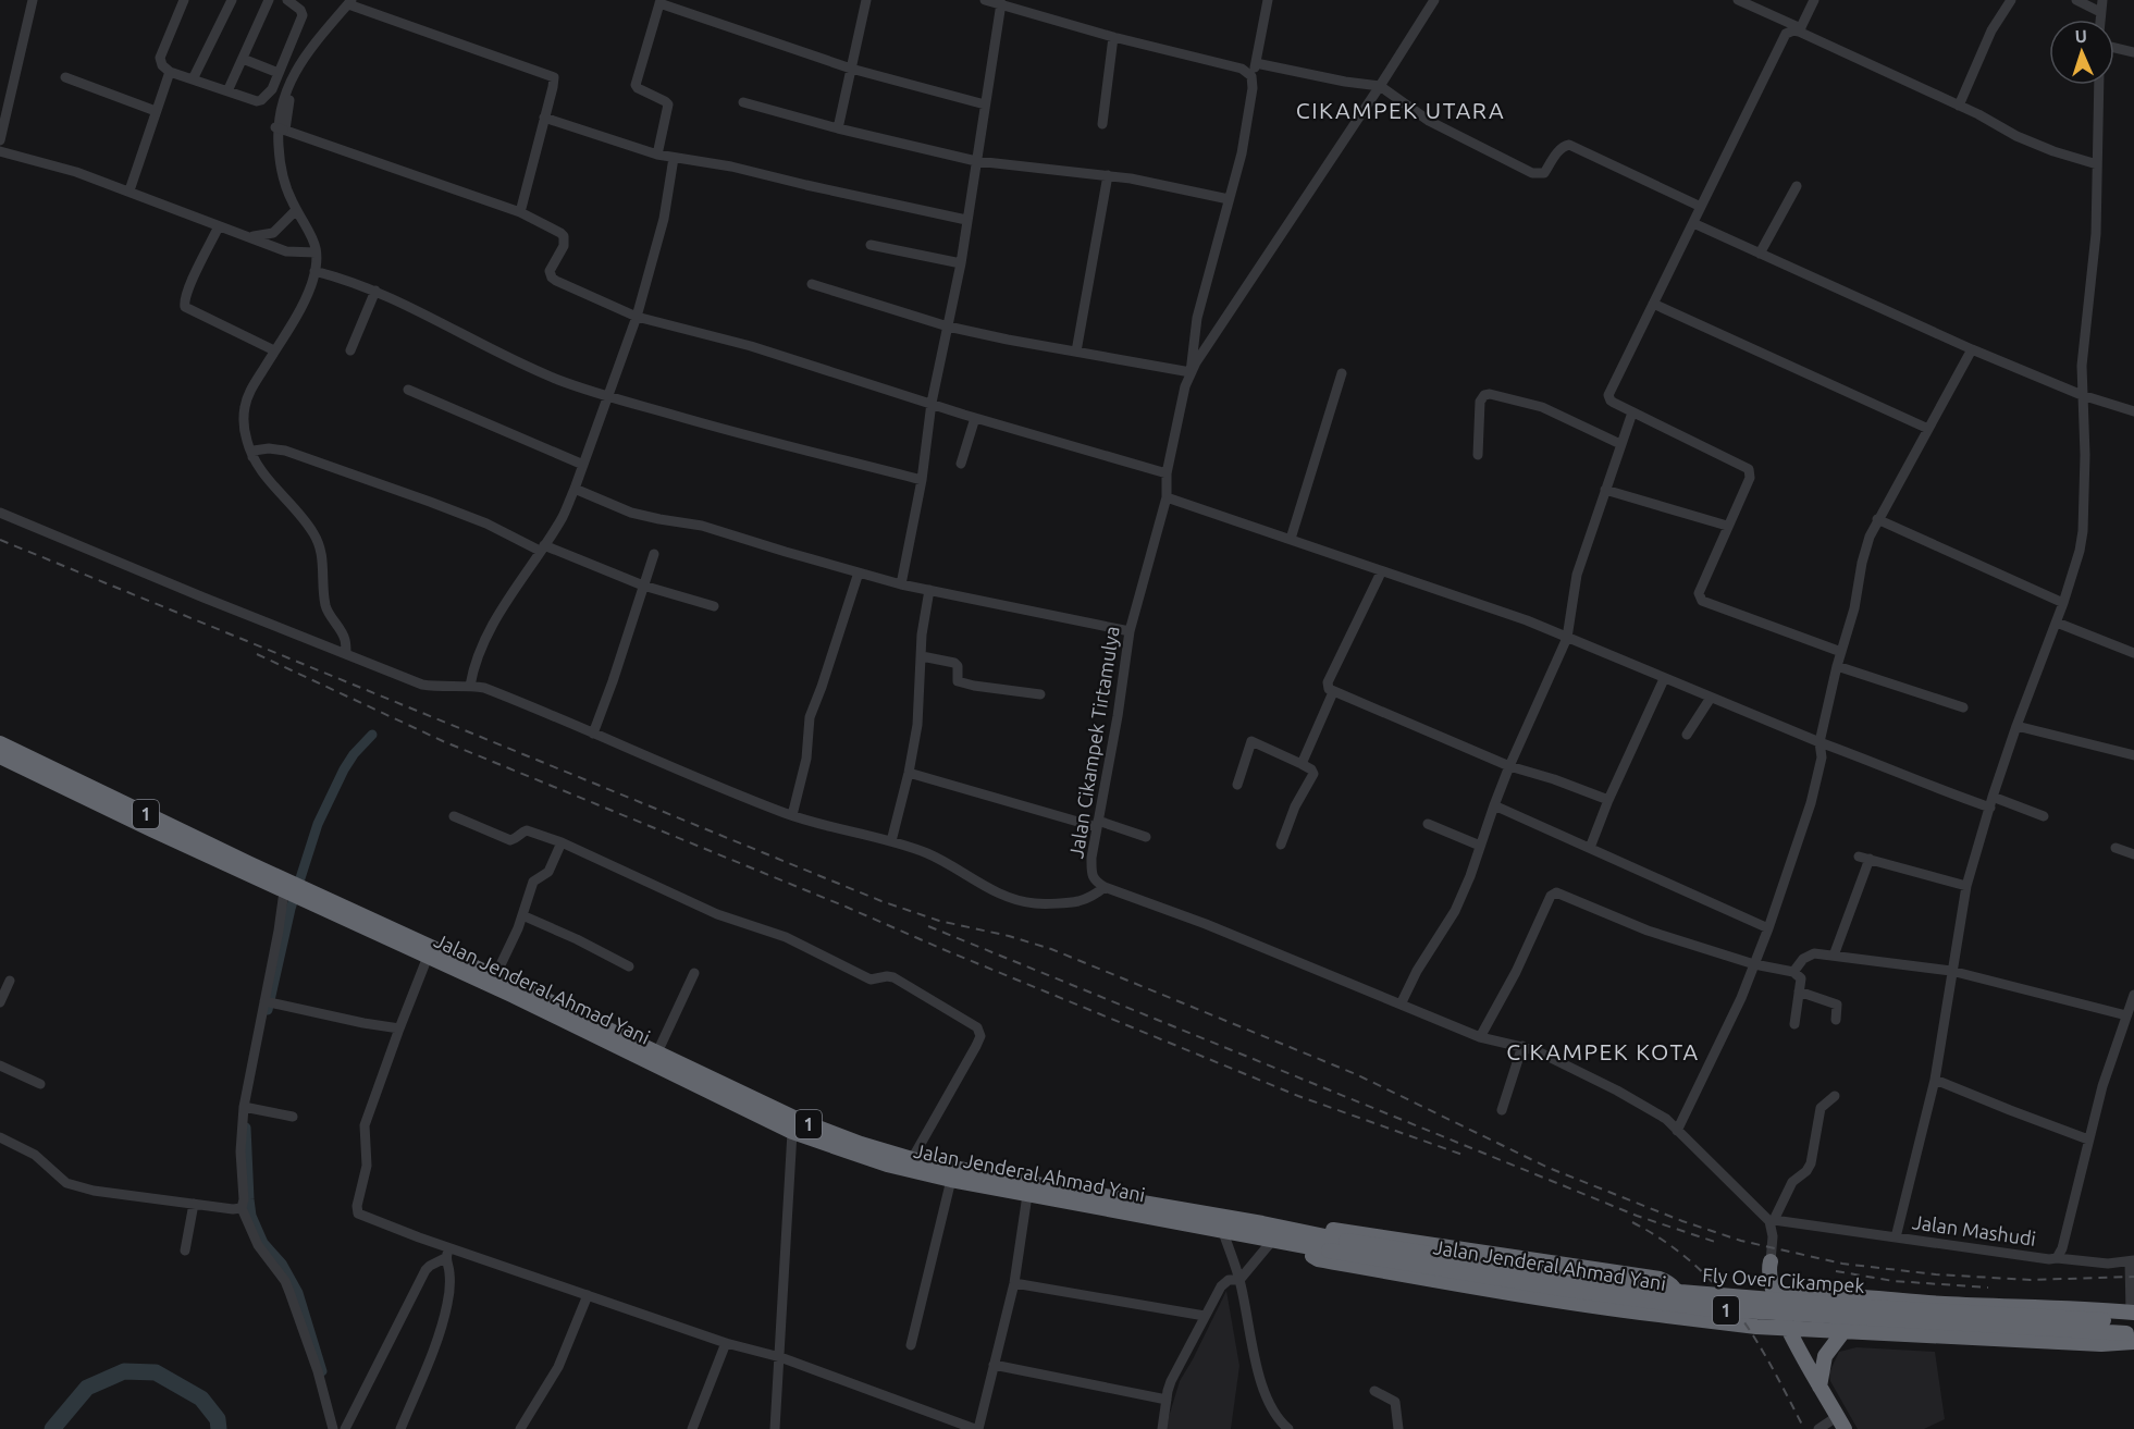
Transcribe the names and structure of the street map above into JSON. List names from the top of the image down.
{
  "streets": {
    "highway": ["1", "Jalan Jenderal Ahmad Yani", "Fly Over Cikampek"],
    "street": ["Jalan Cikampek Tirtamulya", "Jalan Mashudi"]
  },
  "crossings": [
    ["Jalan Jenderal Ahmad Yani", "Fly Over Cikampek"]
  ],
  "districts": ["CIKAMPEK UTARA", "CIKAMPEK KOTA"],
  "north": "top"
}
